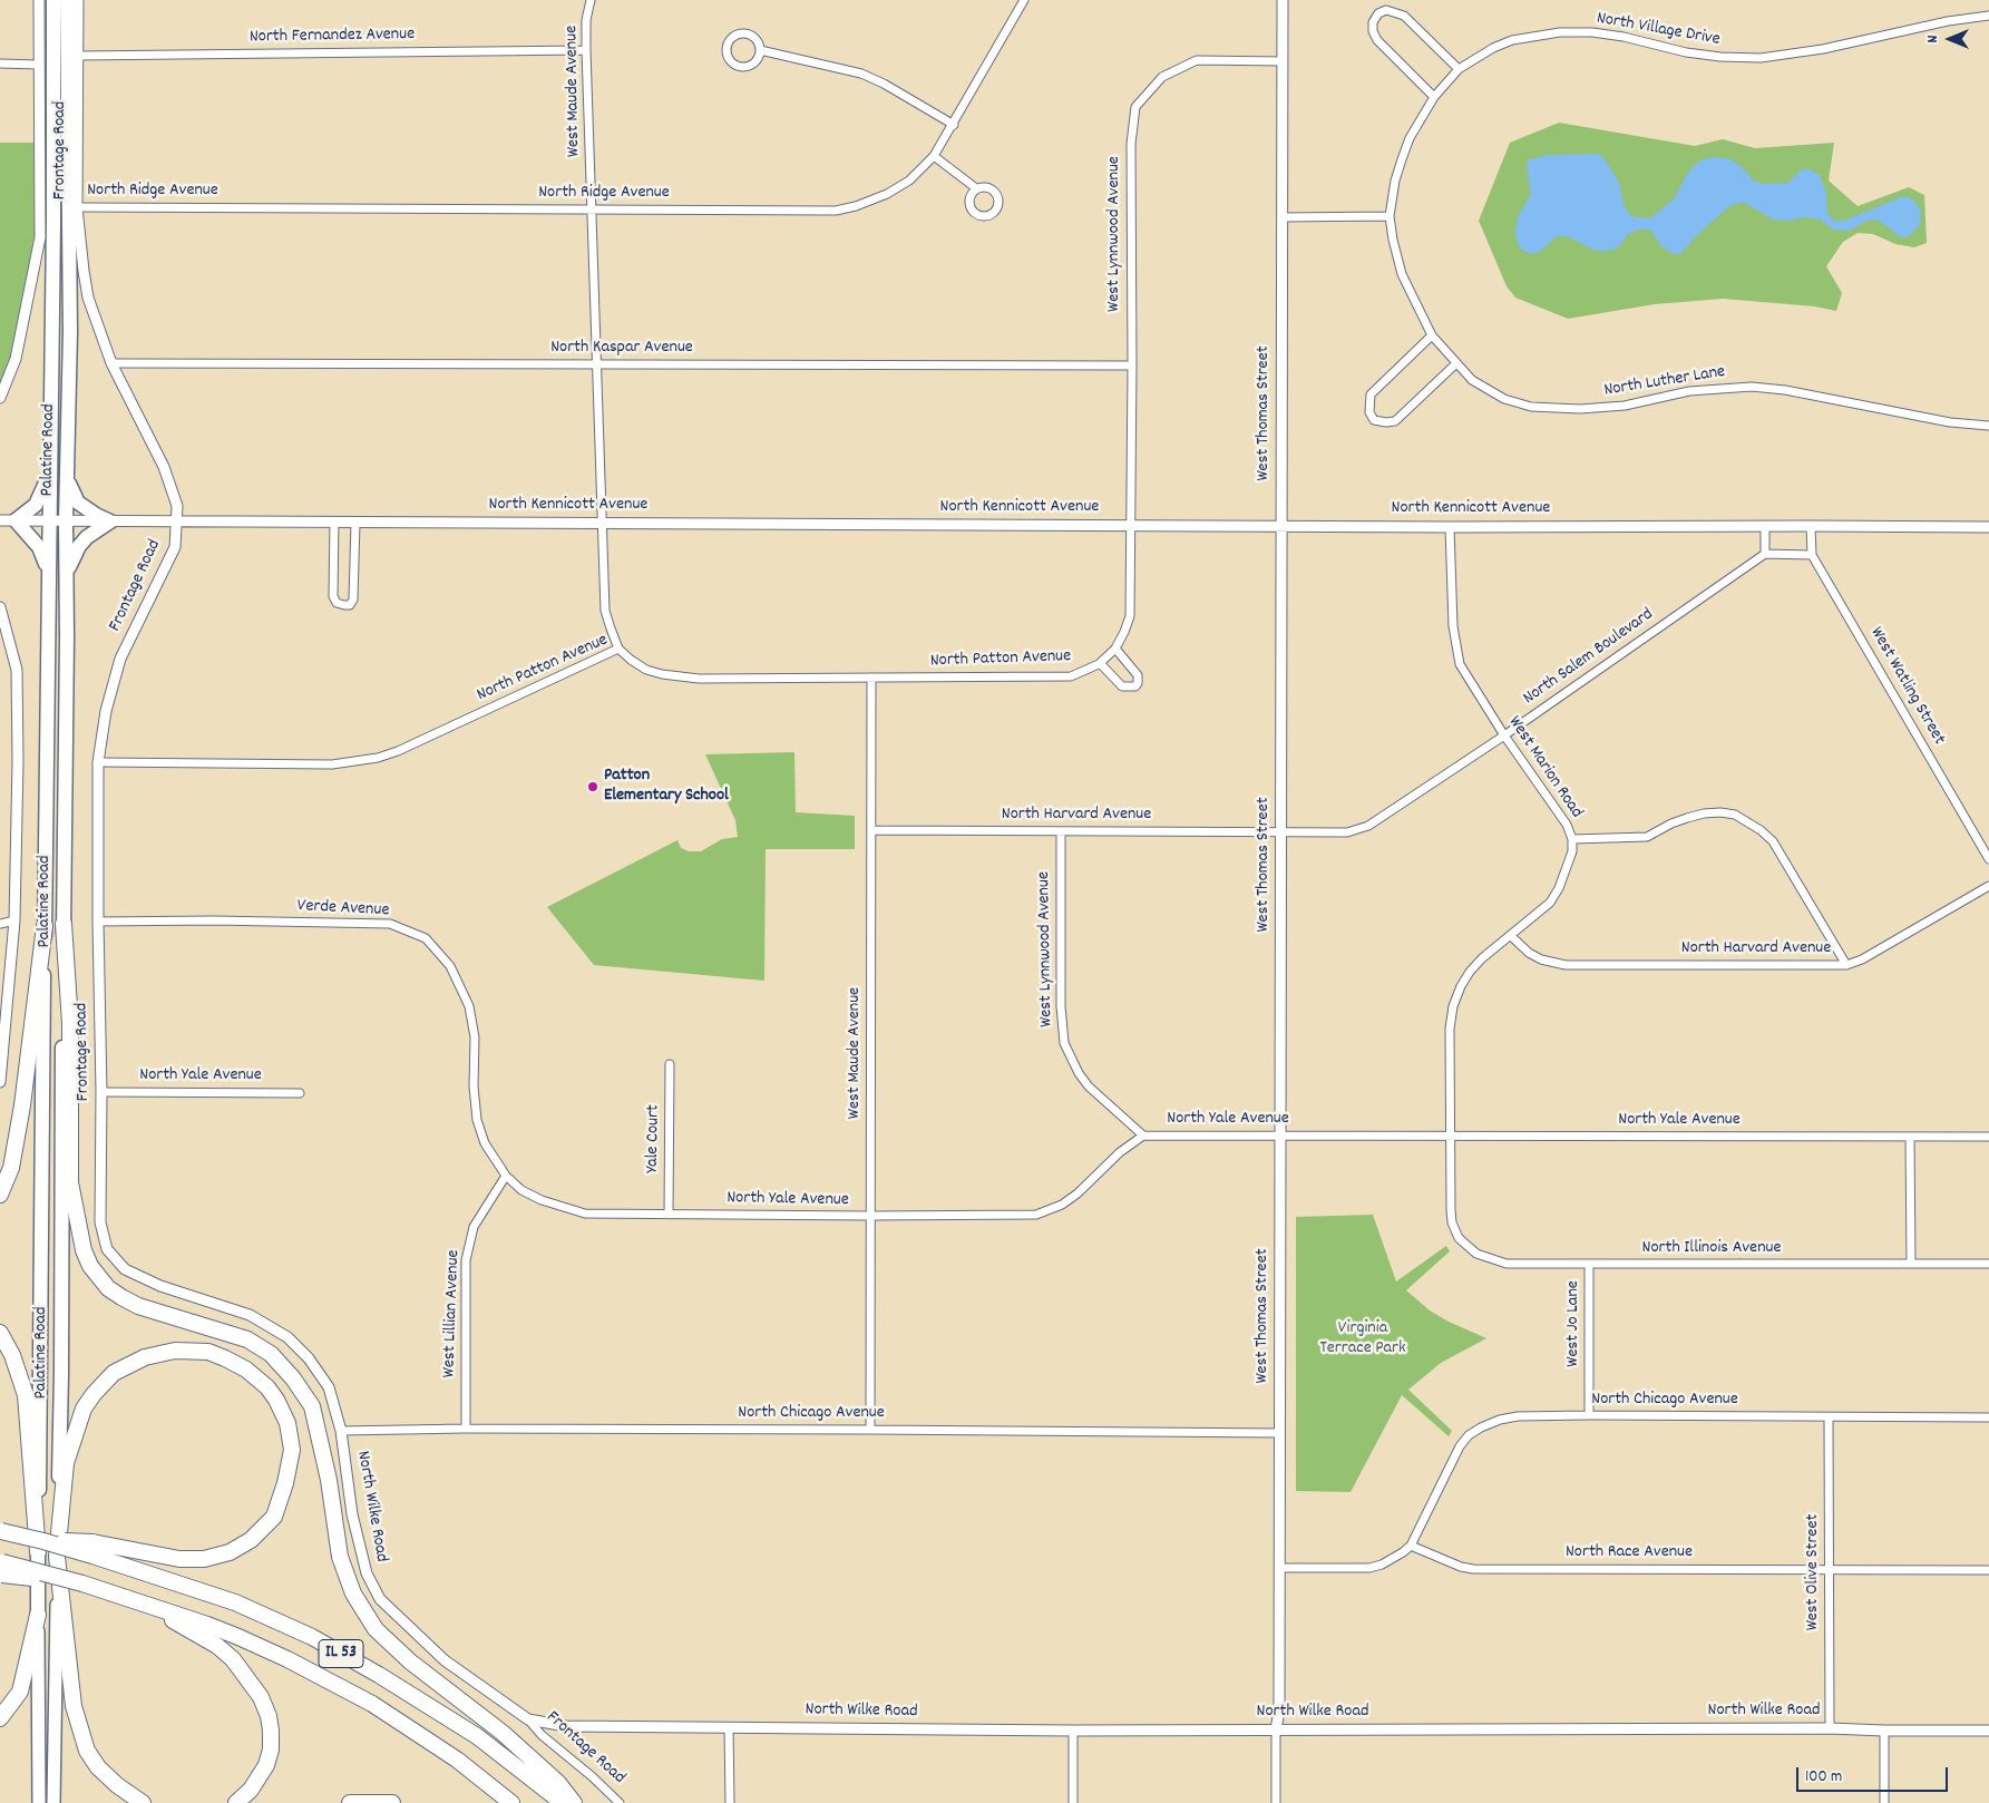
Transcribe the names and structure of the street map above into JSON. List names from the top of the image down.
{
  "streets": {
    "highway": ["Palatine Road", "IL 53"],
    "street": [
      "North Village Drive",
      "North Fernandez Avenue",
      "West Maude Avenue",
      "Frontage Road",
      "North Ridge Avenue",
      "West Lynnwood Avenue",
      "North Kaspar Avenue",
      "North Luther Lane",
      "West Thomas Street",
      "North Kennicott Avenue",
      "North Salem Boulevard",
      "North Patton Avenue",
      "West Watling Street",
      "West Marion Road",
      "North Harvard Avenue",
      "Verde Avenue",
      "North Yale Avenue",
      "Yale Court",
      "North Illinois Avenue",
      "West Lillian Avenue",
      "West Jo Lane",
      "North Chicago Avenue",
      "North Wilke Road",
      "North Race Avenue",
      "West Olive Street"
    ]
  },
  "crossings": [
    ["North Village Drive", "North Luther Lane"],
    ["North Fernandez Avenue", "West Maude Avenue"],
    ["North Fernandez Avenue", "Frontage Road"],
    ["West Maude Avenue", "North Ridge Avenue"],
    ["West Maude Avenue", "North Kaspar Avenue"],
    ["West Maude Avenue", "North Kennicott Avenue"],
    ["West Maude Avenue", "North Patton Avenue"],
    ["West Maude Avenue", "North Harvard Avenue"],
    ["West Maude Avenue", "North Yale Avenue"],
    ["West Maude Avenue", "North Chicago Avenue"],
    ["Frontage Road", "North Ridge Avenue"],
    ["Frontage Road", "North Kaspar Avenue"],
    ["Frontage Road", "North Kennicott Avenue"],
    ["Frontage Road", "North Patton Avenue"],
    ["Frontage Road", "Verde Avenue"],
    ["Frontage Road", "North Yale Avenue"],
    ["Frontage Road", "North Wilke Road"],
    ["West Lynnwood Avenue", "North Kaspar Avenue"],
    ["West Lynnwood Avenue", "West Thomas Street"],
    ["West Lynnwood Avenue", "North Kennicott Avenue"],
    ["West Lynnwood Avenue", "North Patton Avenue"],
    ["West Lynnwood Avenue", "North Harvard Avenue"],
    ["West Lynnwood Avenue", "North Yale Avenue"],
    ["West Thomas Street", "North Kennicott Avenue"],
    ["West Thomas Street", "North Salem Boulevard"],
    ["West Thomas Street", "North Harvard Avenue"],
    ["West Thomas Street", "North Yale Avenue"],
    ["West Thomas Street", "North Chicago Avenue"],
    ["West Thomas Street", "North Wilke Road"],
    ["Palatine Road", "North Kennicott Avenue"],
    ["Palatine Road", "IL 53"],
    ["North Kennicott Avenue", "North Patton Avenue"],
    ["North Kennicott Avenue", "West Watling Street"],
    ["North Kennicott Avenue", "West Marion Road"],
    ["North Salem Boulevard", "West Marion Road"],
    ["North Salem Boulevard", "North Harvard Avenue"],
    ["West Marion Road", "North Harvard Avenue"],
    ["West Marion Road", "North Yale Avenue"],
    ["West Marion Road", "North Illinois Avenue"],
    ["Verde Avenue", "North Yale Avenue"],
    ["Verde Avenue", "West Lillian Avenue"],
    ["North Yale Avenue", "Yale Court"],
    ["North Yale Avenue", "West Lillian Avenue"],
    ["North Illinois Avenue", "West Jo Lane"],
    ["West Lillian Avenue", "North Chicago Avenue"],
    ["West Jo Lane", "North Chicago Avenue"],
    ["North Chicago Avenue", "North Wilke Road"],
    ["North Chicago Avenue", "North Race Avenue"],
    ["North Chicago Avenue", "West Olive Street"],
    ["North Wilke Road", "West Olive Street"],
    ["North Race Avenue", "West Olive Street"]
  ],
  "parks": ["Virginia Terrace Park"],
  "places": ["Patton Elementary School"],
  "scale_bar": "100 m",
  "north": "left"
}
